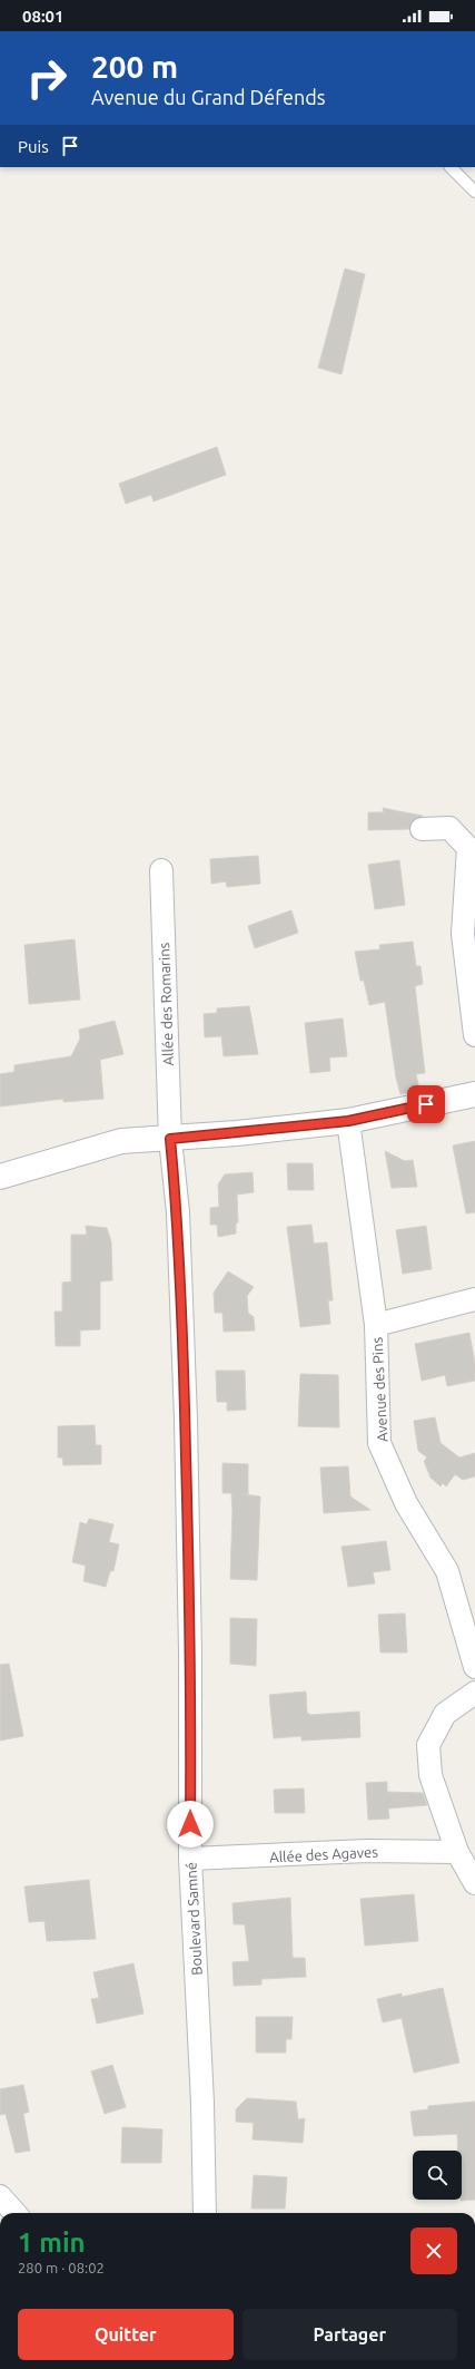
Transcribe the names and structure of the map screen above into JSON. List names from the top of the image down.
{
  "streets": {
    "street": [
      "Allée des Romarins",
      "Avenue des Pins",
      "Allée des Agaves",
      "Boulevard Samné"
    ]
  },
  "crossings": [
    ["Allée des Romarins", "Boulevard Samné"],
    ["Allée des Agaves", "Boulevard Samné"]
  ],
  "page": {
    "status": "08:01",
    "turn": ["200 m", "Avenue du Grand Défends"],
    "then": "Puis",
    "heading": ["1 min", "280 m · 08:02"],
    "buttons": ["Quitter", "Partager"]
  }
}
